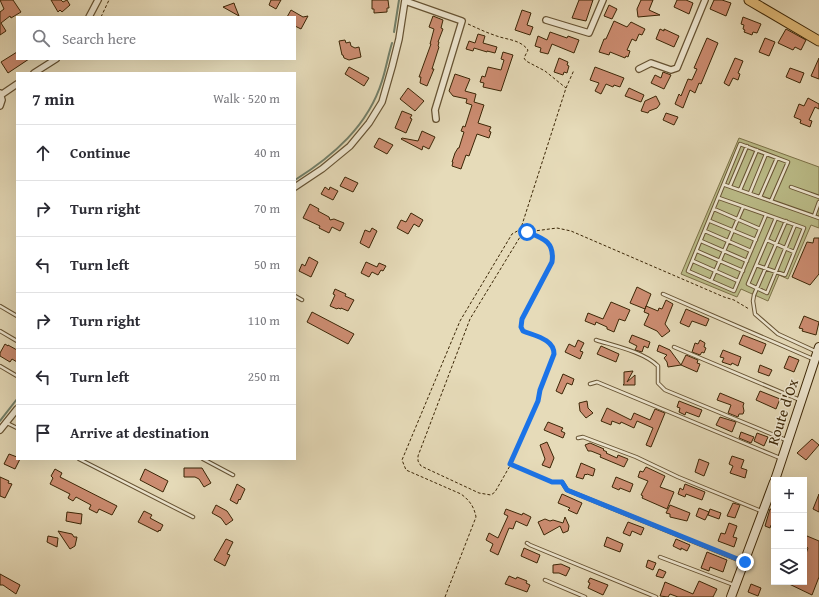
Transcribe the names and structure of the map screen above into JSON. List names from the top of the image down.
{
  "streets": {
    "street": ["Route d'Ox"]
  },
  "page": {
    "search": "Search here",
    "heading": ["7 min", "Walk · 520 m"],
    "list": [
      ["Continue", "40 m"],
      ["Turn right", "70 m"],
      ["Turn left", "50 m"],
      ["Turn right", "110 m"],
      ["Turn left", "250 m"],
      "Arrive at destination"
    ],
    "map_buttons": ["+", "−"]
  }
}
